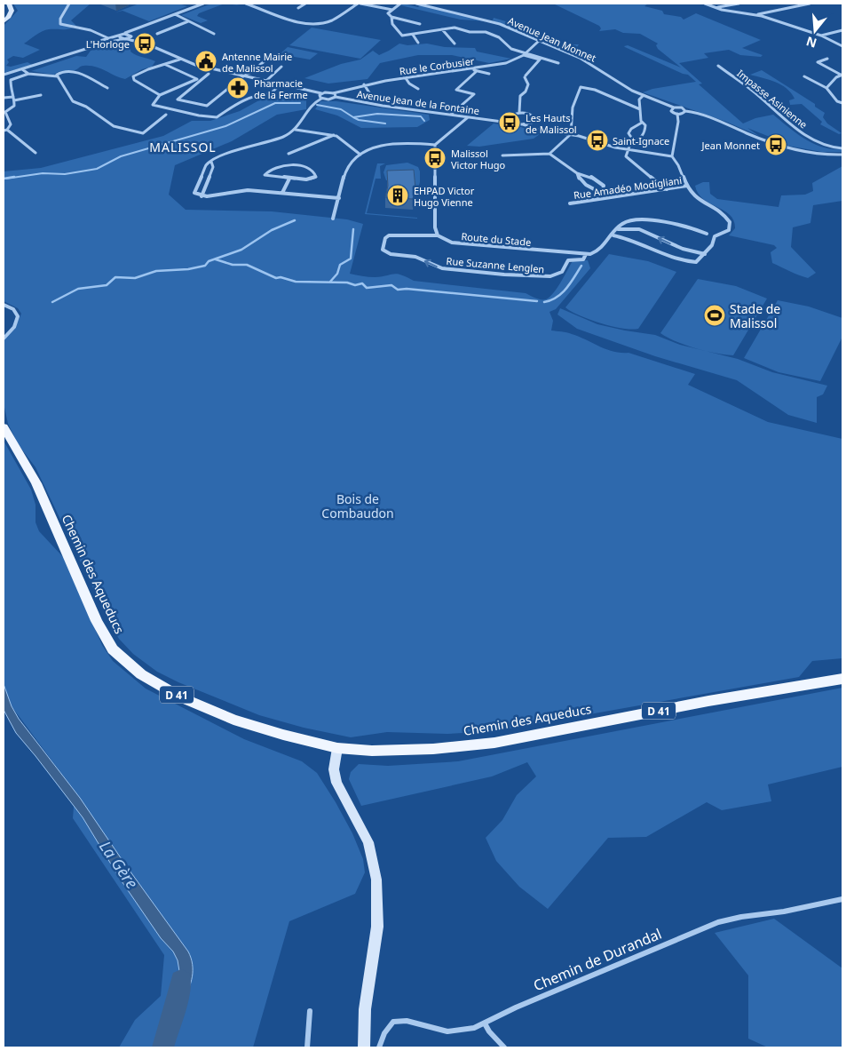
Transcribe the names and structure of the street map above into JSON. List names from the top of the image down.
{
  "streets": {
    "main road": ["Chemin des Aqueducs", "D 41"],
    "street": [
      "Avenue Jean Monnet",
      "Rue le Corbusier",
      "Impasse Asinienne",
      "Avenue Jean de la Fontaine",
      "Rue Amadéo Modigliani",
      "Route du Stade",
      "Rue Suzanne Lenglen",
      "Chemin de Durandal"
    ]
  },
  "crossings": [
    ["Route du Stade", "Rue Suzanne Lenglen"]
  ],
  "districts": ["MALISSOL"],
  "water": ["La Gère"],
  "parks": ["Bois de Combaudon"],
  "places": {
    "bus stop": [
      "L'Horloge",
      "Les Hauts de Malissol",
      "Saint-Ignace",
      "Jean Monnet",
      "Malissol Victor Hugo"
    ],
    "public building": ["Antenne Mairie de Malissol"],
    "pharmacy": ["Pharmacie de la Ferme"],
    "building": ["EHPAD Victor Hugo Vienne"],
    "sports": ["Stade de Malissol"]
  },
  "north": "bottom"
}
